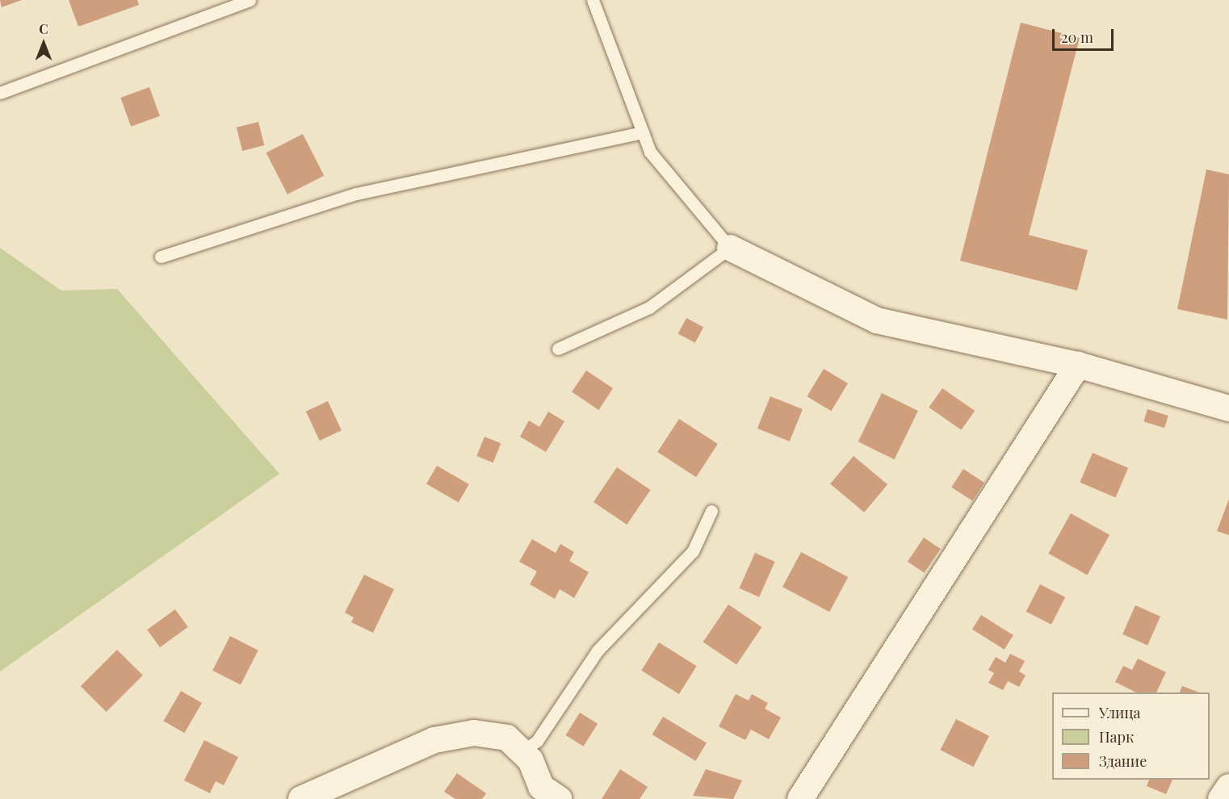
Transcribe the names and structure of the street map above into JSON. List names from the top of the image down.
{
  "legend": ["Улица", "Парк", "Здание"],
  "scale_bar": "20 m",
  "north": "top"
}
